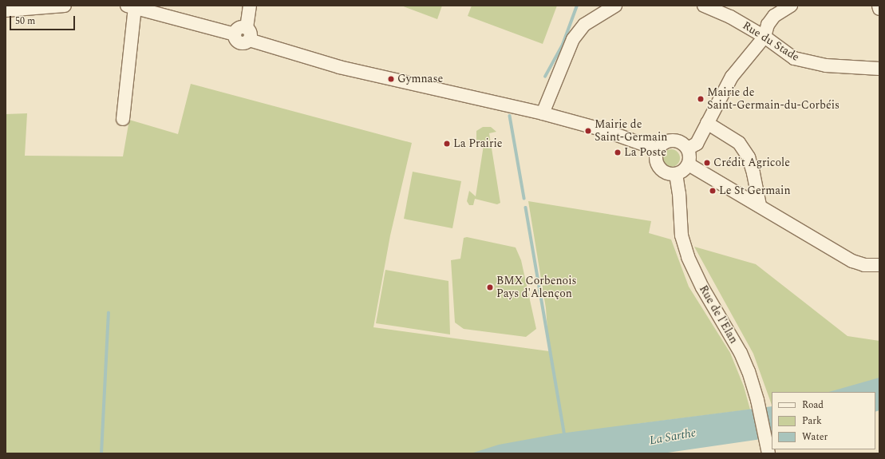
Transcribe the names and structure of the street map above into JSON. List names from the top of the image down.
{
  "streets": {
    "street": ["Rue du Stade", "Rue de l'Elan"]
  },
  "water": ["La Sarthe"],
  "places": [
    "Gymnase",
    "Mairie de Saint-Germain-du-Corbéis",
    "Mairie de Saint-Germain",
    "La Prairie",
    "La Poste",
    "Crédit Agricole",
    "Le St Germain",
    "BMX Corbenois Pays d'Alençon"
  ],
  "legend": ["Road", "Park", "Water"],
  "scale_bar": "50 m"
}
